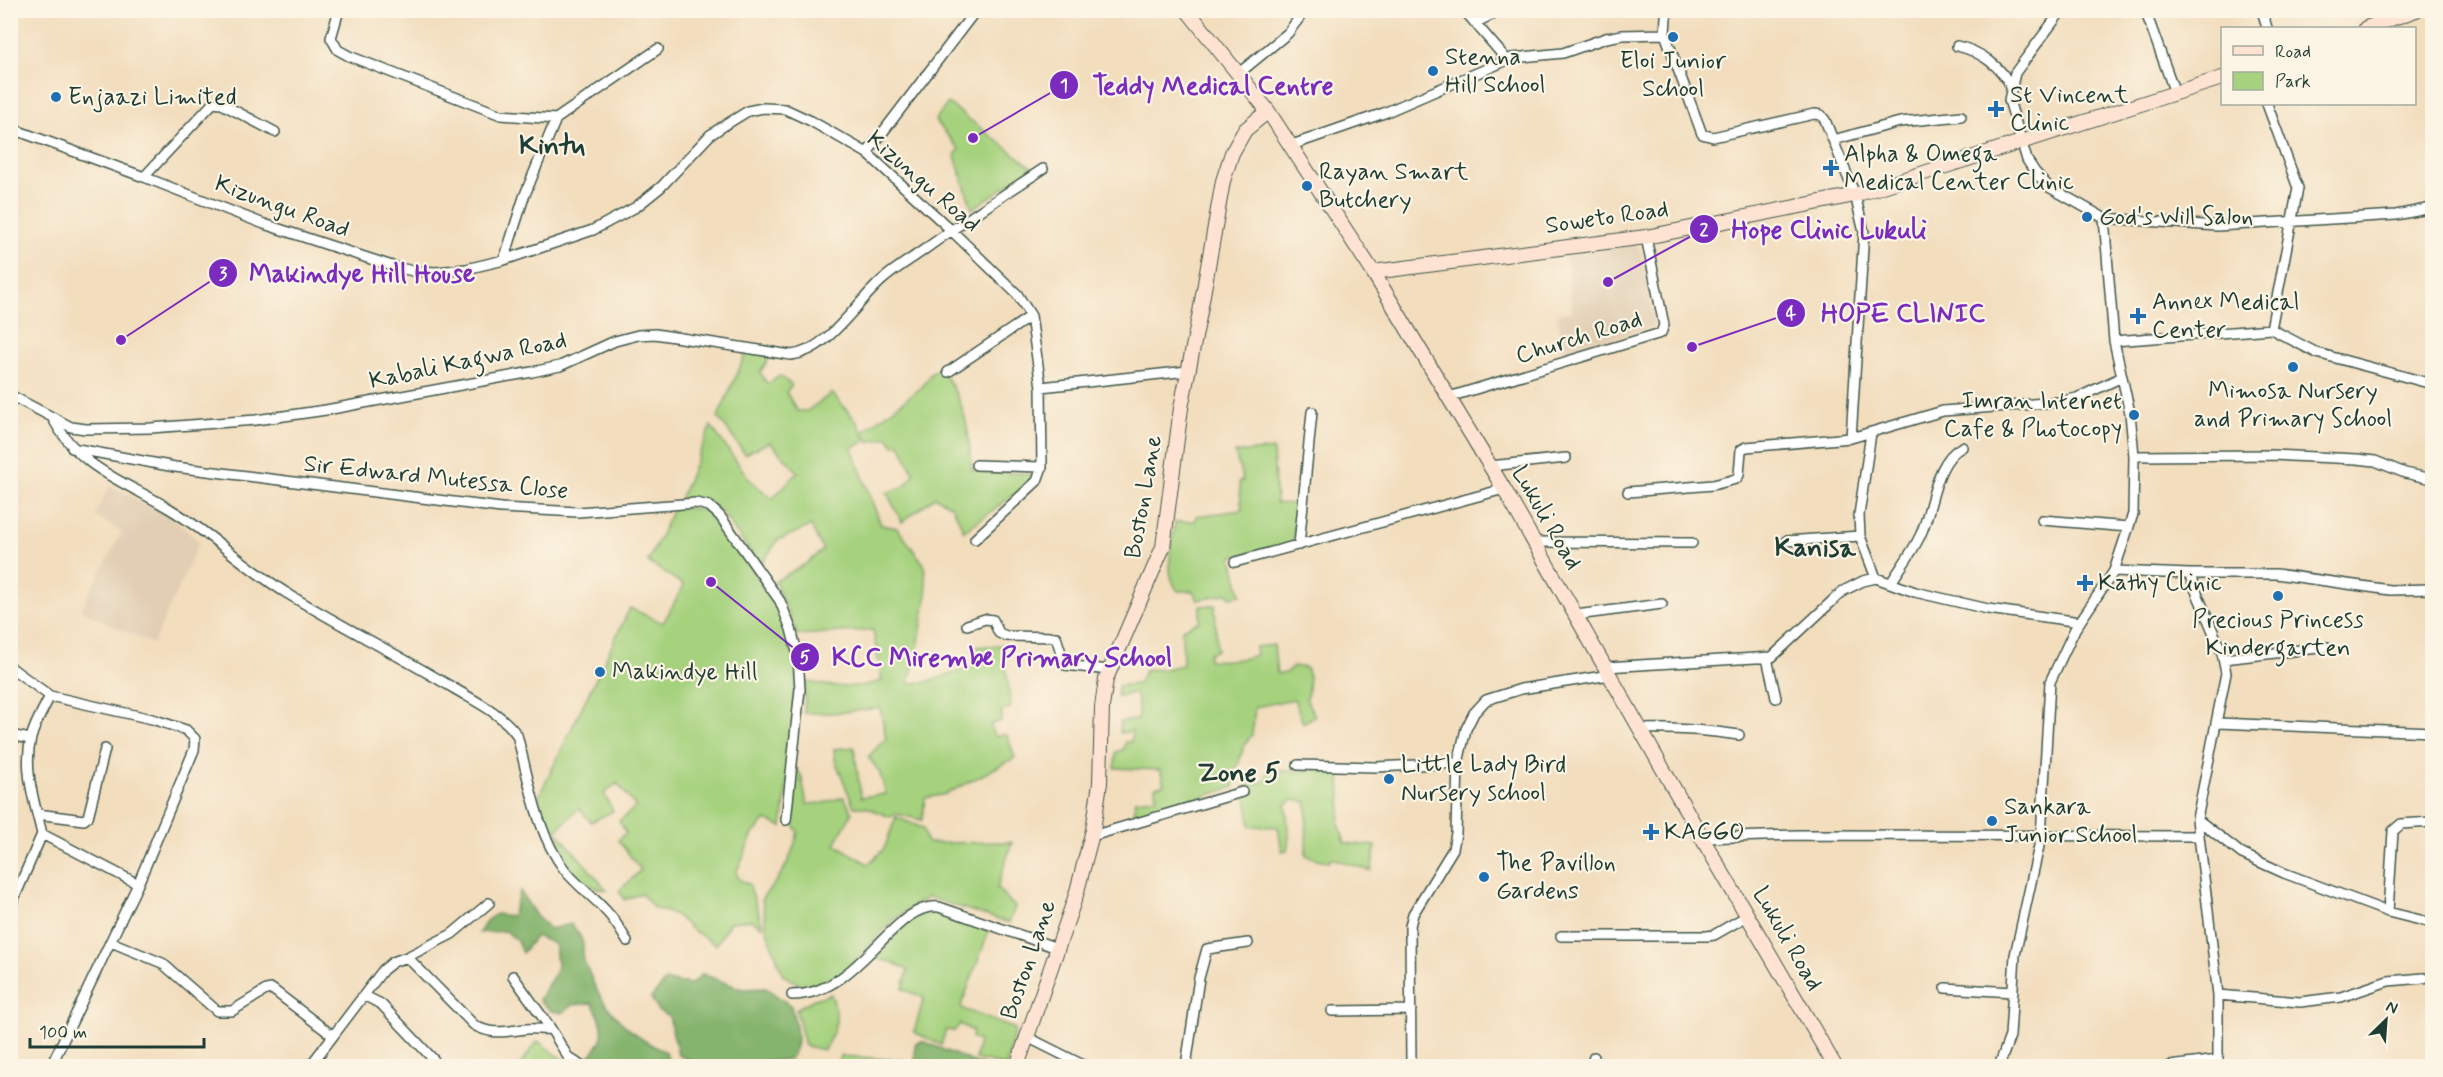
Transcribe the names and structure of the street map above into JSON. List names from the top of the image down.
{
  "streets": {
    "street": [
      "Kizungu Road",
      "Soweto Road",
      "Church Road",
      "Kabali Kagwa Road",
      "Sir Edward Mutessa Close",
      "Boston Lane",
      "Lukuli Road"
    ]
  },
  "crossings": [
    ["Kizungu Road", "Kabali Kagwa Road"],
    ["Soweto Road", "Church Road"],
    ["Soweto Road", "Lukuli Road"],
    ["Church Road", "Lukuli Road"],
    ["Boston Lane", "Lukuli Road"]
  ],
  "districts": ["Kintu", "Kanisa", "Zone 5"],
  "places": {
    "other": [
      "Eloi Junior School",
      "Stenna Hill School",
      "Enjaazi Limited",
      "Teddy Medical Centre",
      "Rayan Smart Butchery",
      "God's Will Salon",
      "Hope Clinic Lukuli",
      "Makindye Hill House",
      "HOPE CLINIC",
      "Mimosa Nursery and Primary School",
      "Imran Internet Cafe & Photocopy",
      "KCC Mirembe Primary School",
      "Precious Princess Kindergarten",
      "Makindye Hill",
      "Little Lady Bird Nursery school",
      "Sankara Junior School",
      "The Pavillon Gardens"
    ],
    "health": [
      "St Vincent Clinic",
      "Alpha & Omega Medical Center Clinic",
      "Annex Medical Center",
      "Kathy Clinic",
      "KAGGO"
    ]
  },
  "legend": ["Road", "Park"],
  "scale_bar": "100 m",
  "north": "top right"
}
